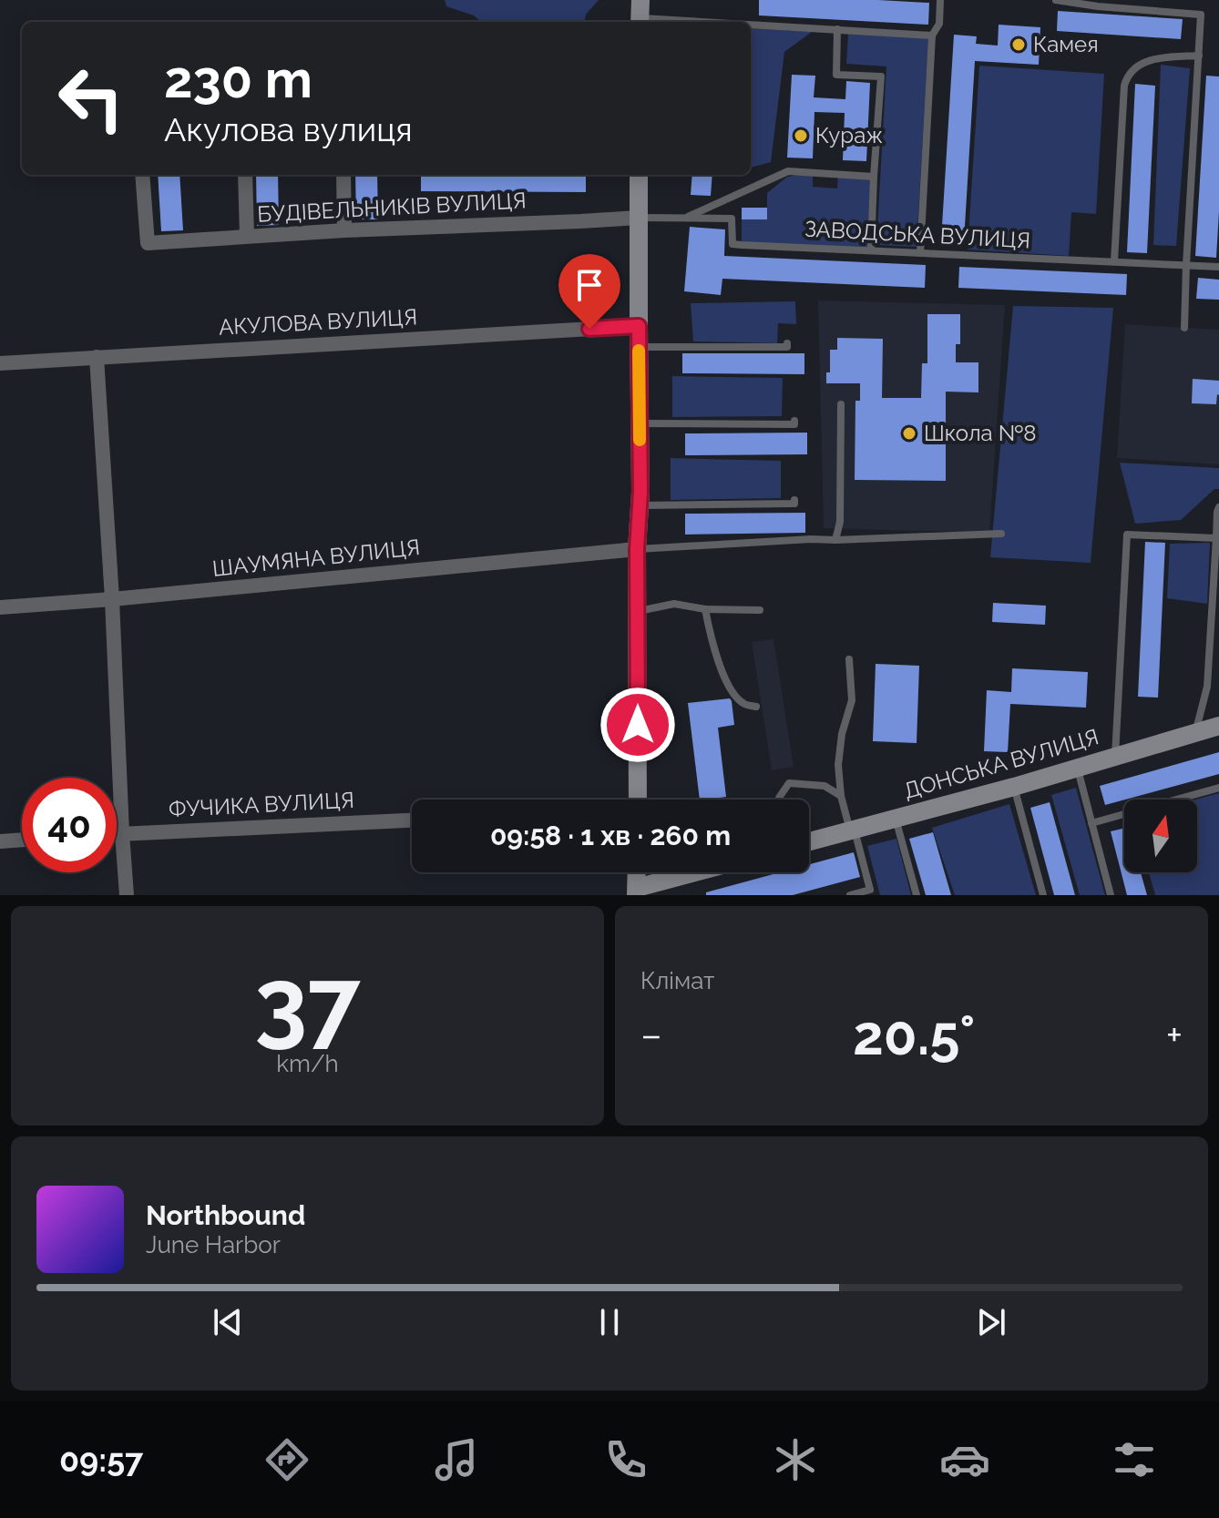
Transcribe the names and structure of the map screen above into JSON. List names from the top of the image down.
{
  "streets": {
    "street": [
      "БУДІВЕЛЬНИКІВ ВУЛИЦЯ",
      "АКУЛОВА ВУЛИЦЯ",
      "ШАУМЯНА ВУЛИЦЯ",
      "ДОНСЬКА ВУЛИЦЯ",
      "ФУЧИКА ВУЛИЦЯ"
    ],
    "lane": ["ЗАВОДСЬКА ВУЛИЦЯ"]
  },
  "crossings": [
    ["БУДІВЕЛЬНИКІВ ВУЛИЦЯ", "ЗАВОДСЬКА ВУЛИЦЯ"]
  ],
  "places": ["Камея", "Кураж", "Школа №8"],
  "north": "top",
  "page": {
    "turn": ["230 m", "Акулова вулиця"],
    "limit": "40",
    "trip": "09:58 · 1 хв · 260 m",
    "tile": [
      ["37", "km/h"],
      "Клімат"
    ],
    "heat": ["−", "20.5°", "+"],
    "song": ["Northbound", "June Harbor"],
    "tabs": "09:57"
  }
}
